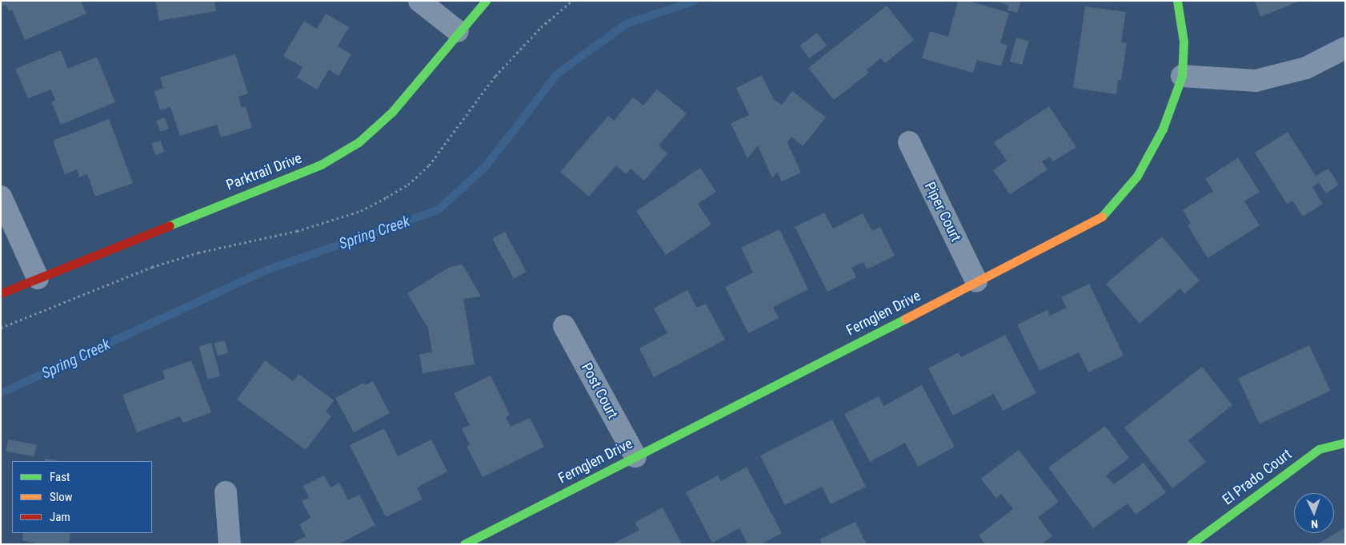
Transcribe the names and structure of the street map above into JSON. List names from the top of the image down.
{
  "streets": {
    "street": [
      "Parktrail Drive",
      "Piper Court",
      "Fernglen Drive",
      "Post Court",
      "El Prado Court"
    ]
  },
  "crossings": [
    ["Piper Court", "Fernglen Drive"],
    ["Fernglen Drive", "Post Court"]
  ],
  "water": ["Spring Creek"],
  "legend": ["Fast", "Slow", "Jam"],
  "north": "bottom"
}
